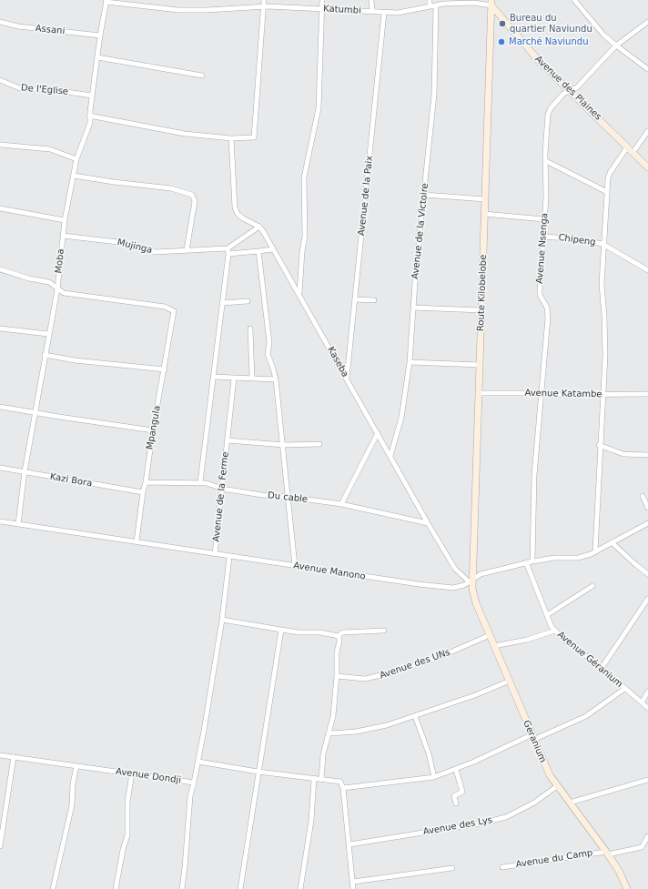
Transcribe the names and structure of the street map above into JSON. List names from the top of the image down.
{
  "streets": {
    "street": [
      "Katumbi",
      "Assani",
      "Avenue des Plaines",
      "De l'Eglise",
      "Avenue de la Paix",
      "Avenue de la Victoire",
      "Chipeng",
      "Mujinga",
      "Avenue Nsenga",
      "Moba",
      "Route Kilobelobe",
      "Kaseba",
      "Avenue Katambe",
      "Mpangula",
      "Kazi Bora",
      "Avenue de la Ferme",
      "Du cable",
      "Avenue Manono",
      "Avenue Géranium",
      "Avenue des UNs",
      "Geranium",
      "Avenue Dondji",
      "Avenue des Lys",
      "Avenue du Camp"
    ]
  },
  "crossings": [
    ["Katumbi", "Avenue des Plaines"],
    ["Katumbi", "Avenue de la Paix"],
    ["Katumbi", "Avenue de la Victoire"],
    ["Katumbi", "Moba"],
    ["Katumbi", "Route Kilobelobe"],
    ["Assani", "Moba"],
    ["Avenue des Plaines", "Avenue Nsenga"],
    ["Avenue des Plaines", "Route Kilobelobe"],
    ["De l'Eglise", "Moba"],
    ["Avenue de la Paix", "Kaseba"],
    ["Avenue de la Victoire", "Kaseba"],
    ["Chipeng", "Avenue Nsenga"],
    ["Mujinga", "Moba"],
    ["Mujinga", "Kaseba"],
    ["Avenue Nsenga", "Avenue Katambe"],
    ["Avenue Nsenga", "Avenue Manono"],
    ["Moba", "Mpangula"],
    ["Moba", "Kazi Bora"],
    ["Moba", "Avenue Manono"],
    ["Route Kilobelobe", "Kaseba"],
    ["Route Kilobelobe", "Avenue Katambe"],
    ["Route Kilobelobe", "Avenue Manono"],
    ["Route Kilobelobe", "Geranium"],
    ["Kaseba", "Du cable"],
    ["Kaseba", "Avenue Manono"],
    ["Kaseba", "Geranium"],
    ["Mpangula", "Kazi Bora"],
    ["Mpangula", "Du cable"],
    ["Mpangula", "Avenue Manono"],
    ["Avenue de la Ferme", "Du cable"],
    ["Avenue de la Ferme", "Avenue Manono"],
    ["Avenue Manono", "Avenue Géranium"],
    ["Avenue Manono", "Geranium"],
    ["Avenue Manono", "Avenue Dondji"],
    ["Avenue des UNs", "Geranium"],
    ["Geranium", "Avenue des Lys"],
    ["Geranium", "Avenue du Camp"]
  ],
  "places": ["Bureau du quartier Naviundu", "Marché Naviundu"]
}
